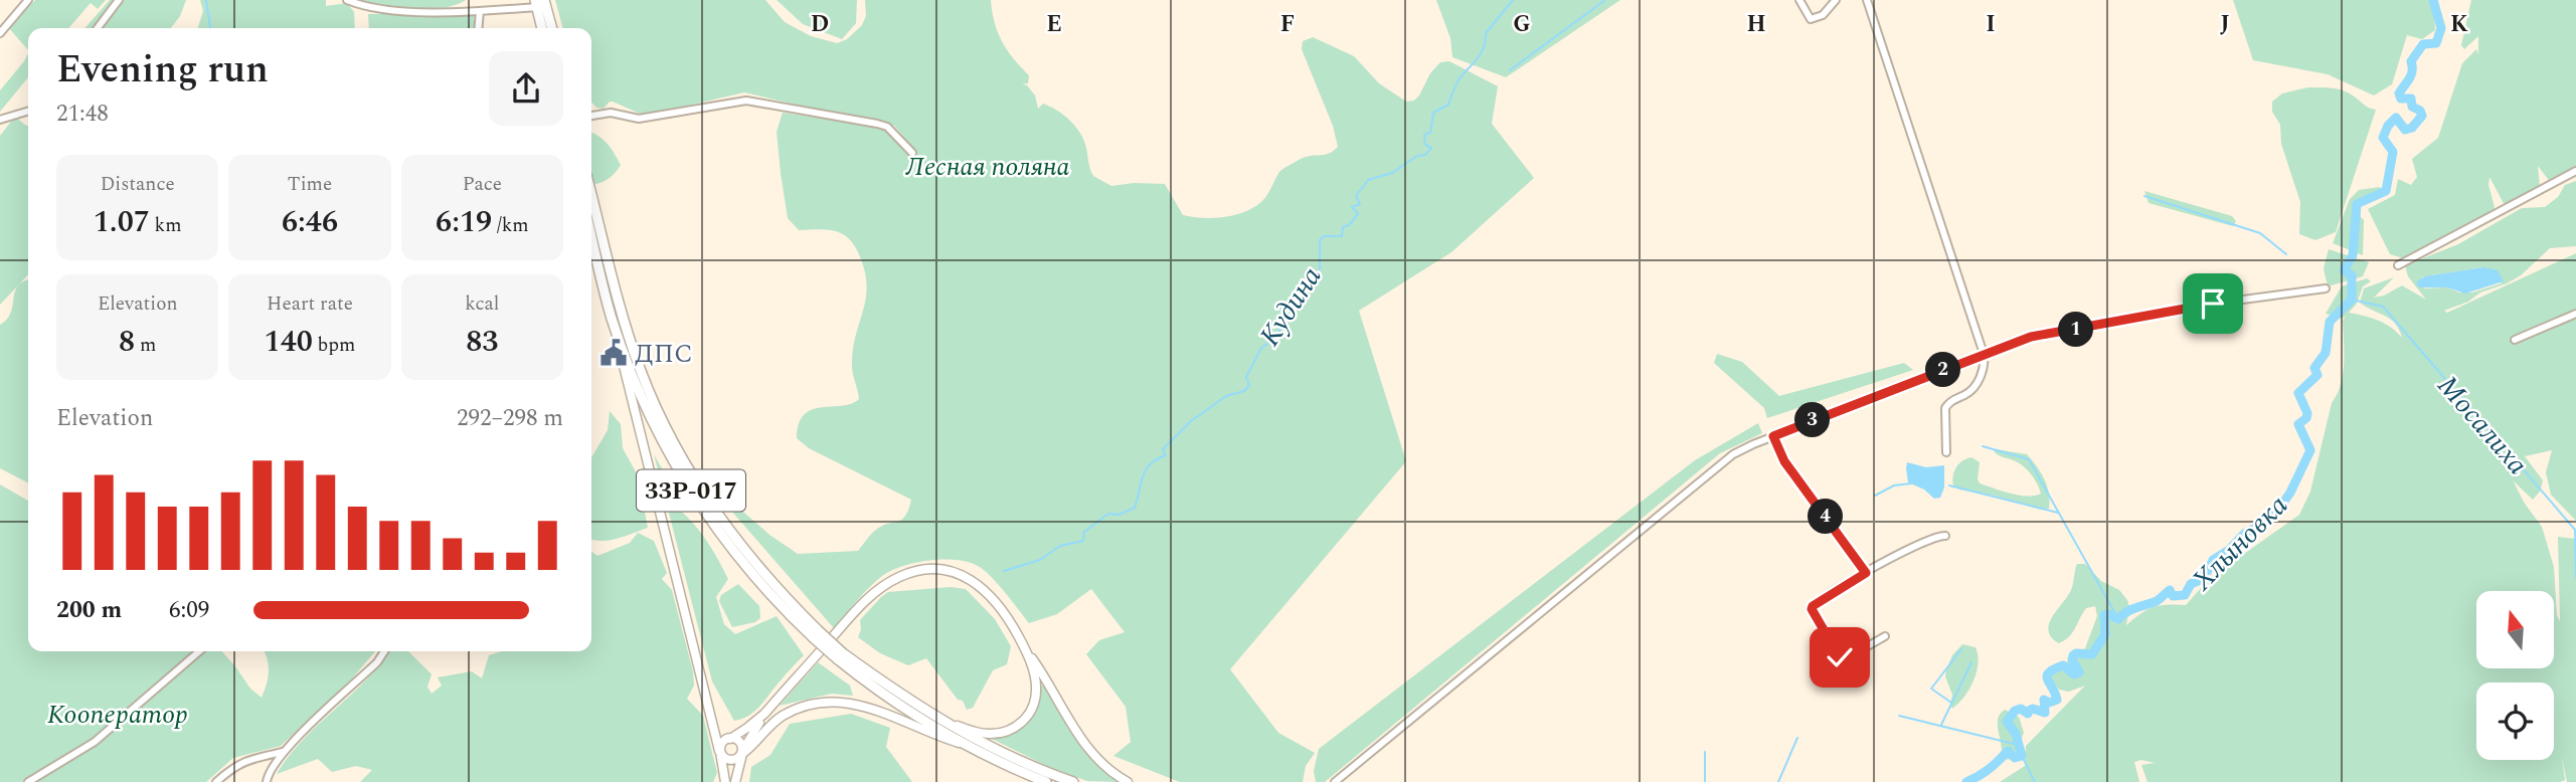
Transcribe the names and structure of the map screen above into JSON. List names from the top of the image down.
{
  "streets": {
    "highway": ["33Р-017"]
  },
  "water": ["Кудина", "Мосалиха", "Хлыновка"],
  "parks": ["Лесная поляна", "Кооператор"],
  "places": {
    "public building": ["ДПС"]
  },
  "north": "top",
  "page": {
    "heading": ["Evening run", "21:48"],
    "stats": [
      ["Distance", "1.07 km"],
      ["Time", "6:46"],
      ["Pace", "6:19 /km"],
      ["Elevation", "8 m"],
      ["Heart rate", "140 bpm"],
      ["kcal", "83"]
    ],
    "pins": [
      "1",
      "2",
      "3",
      "4"
    ],
    "chart": ["Elevation", "292–298 m"],
    "list": [
      {
        "name": "200 m",
        "note": "6:09"
      }
    ]
  },
  "grid": {
    "columns": [
      "D",
      "E",
      "F",
      "G",
      "H",
      "I",
      "J",
      "K"
    ]
  }
}
